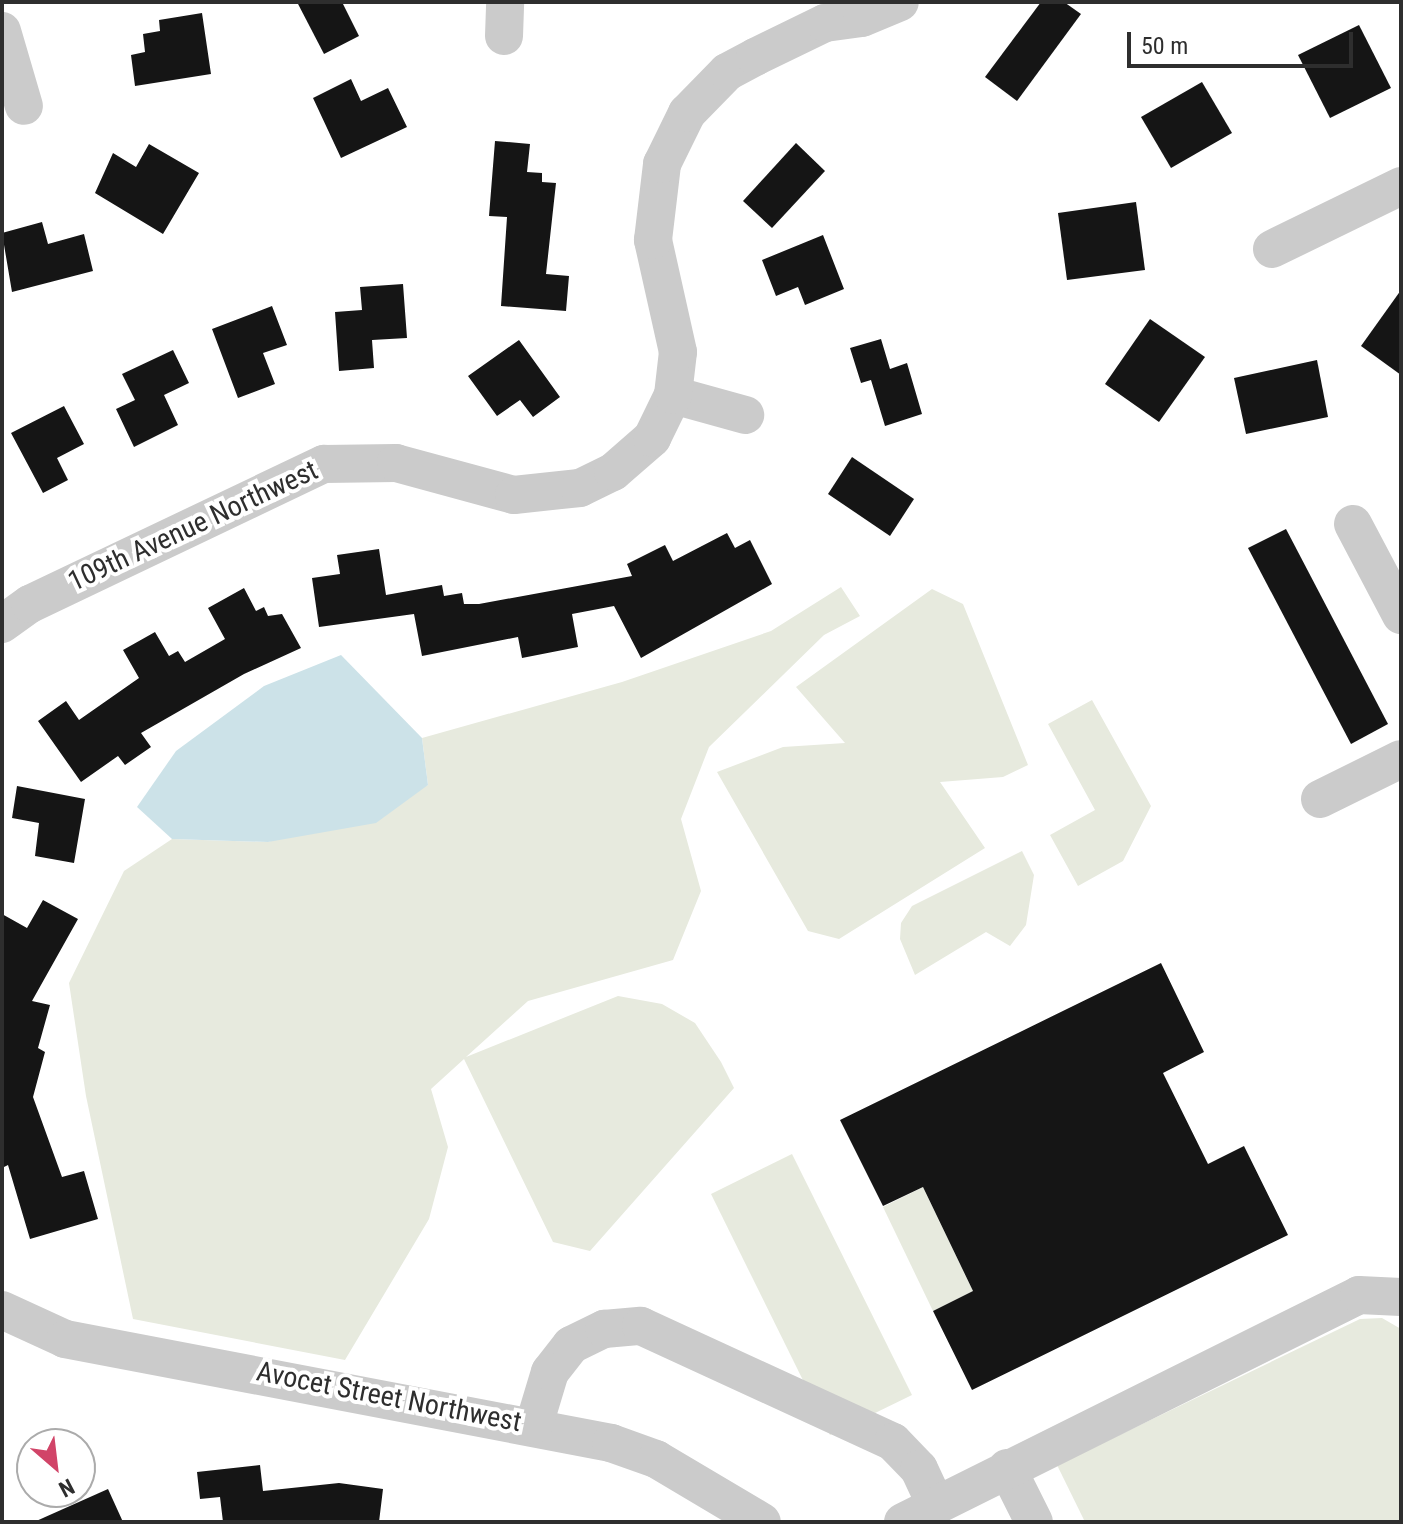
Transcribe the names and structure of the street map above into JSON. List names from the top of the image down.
{
  "streets": {
    "street": ["109th Avenue Northwest", "Avocet Street Northwest"]
  },
  "scale_bar": "50 m",
  "north": "bottom right"
}
